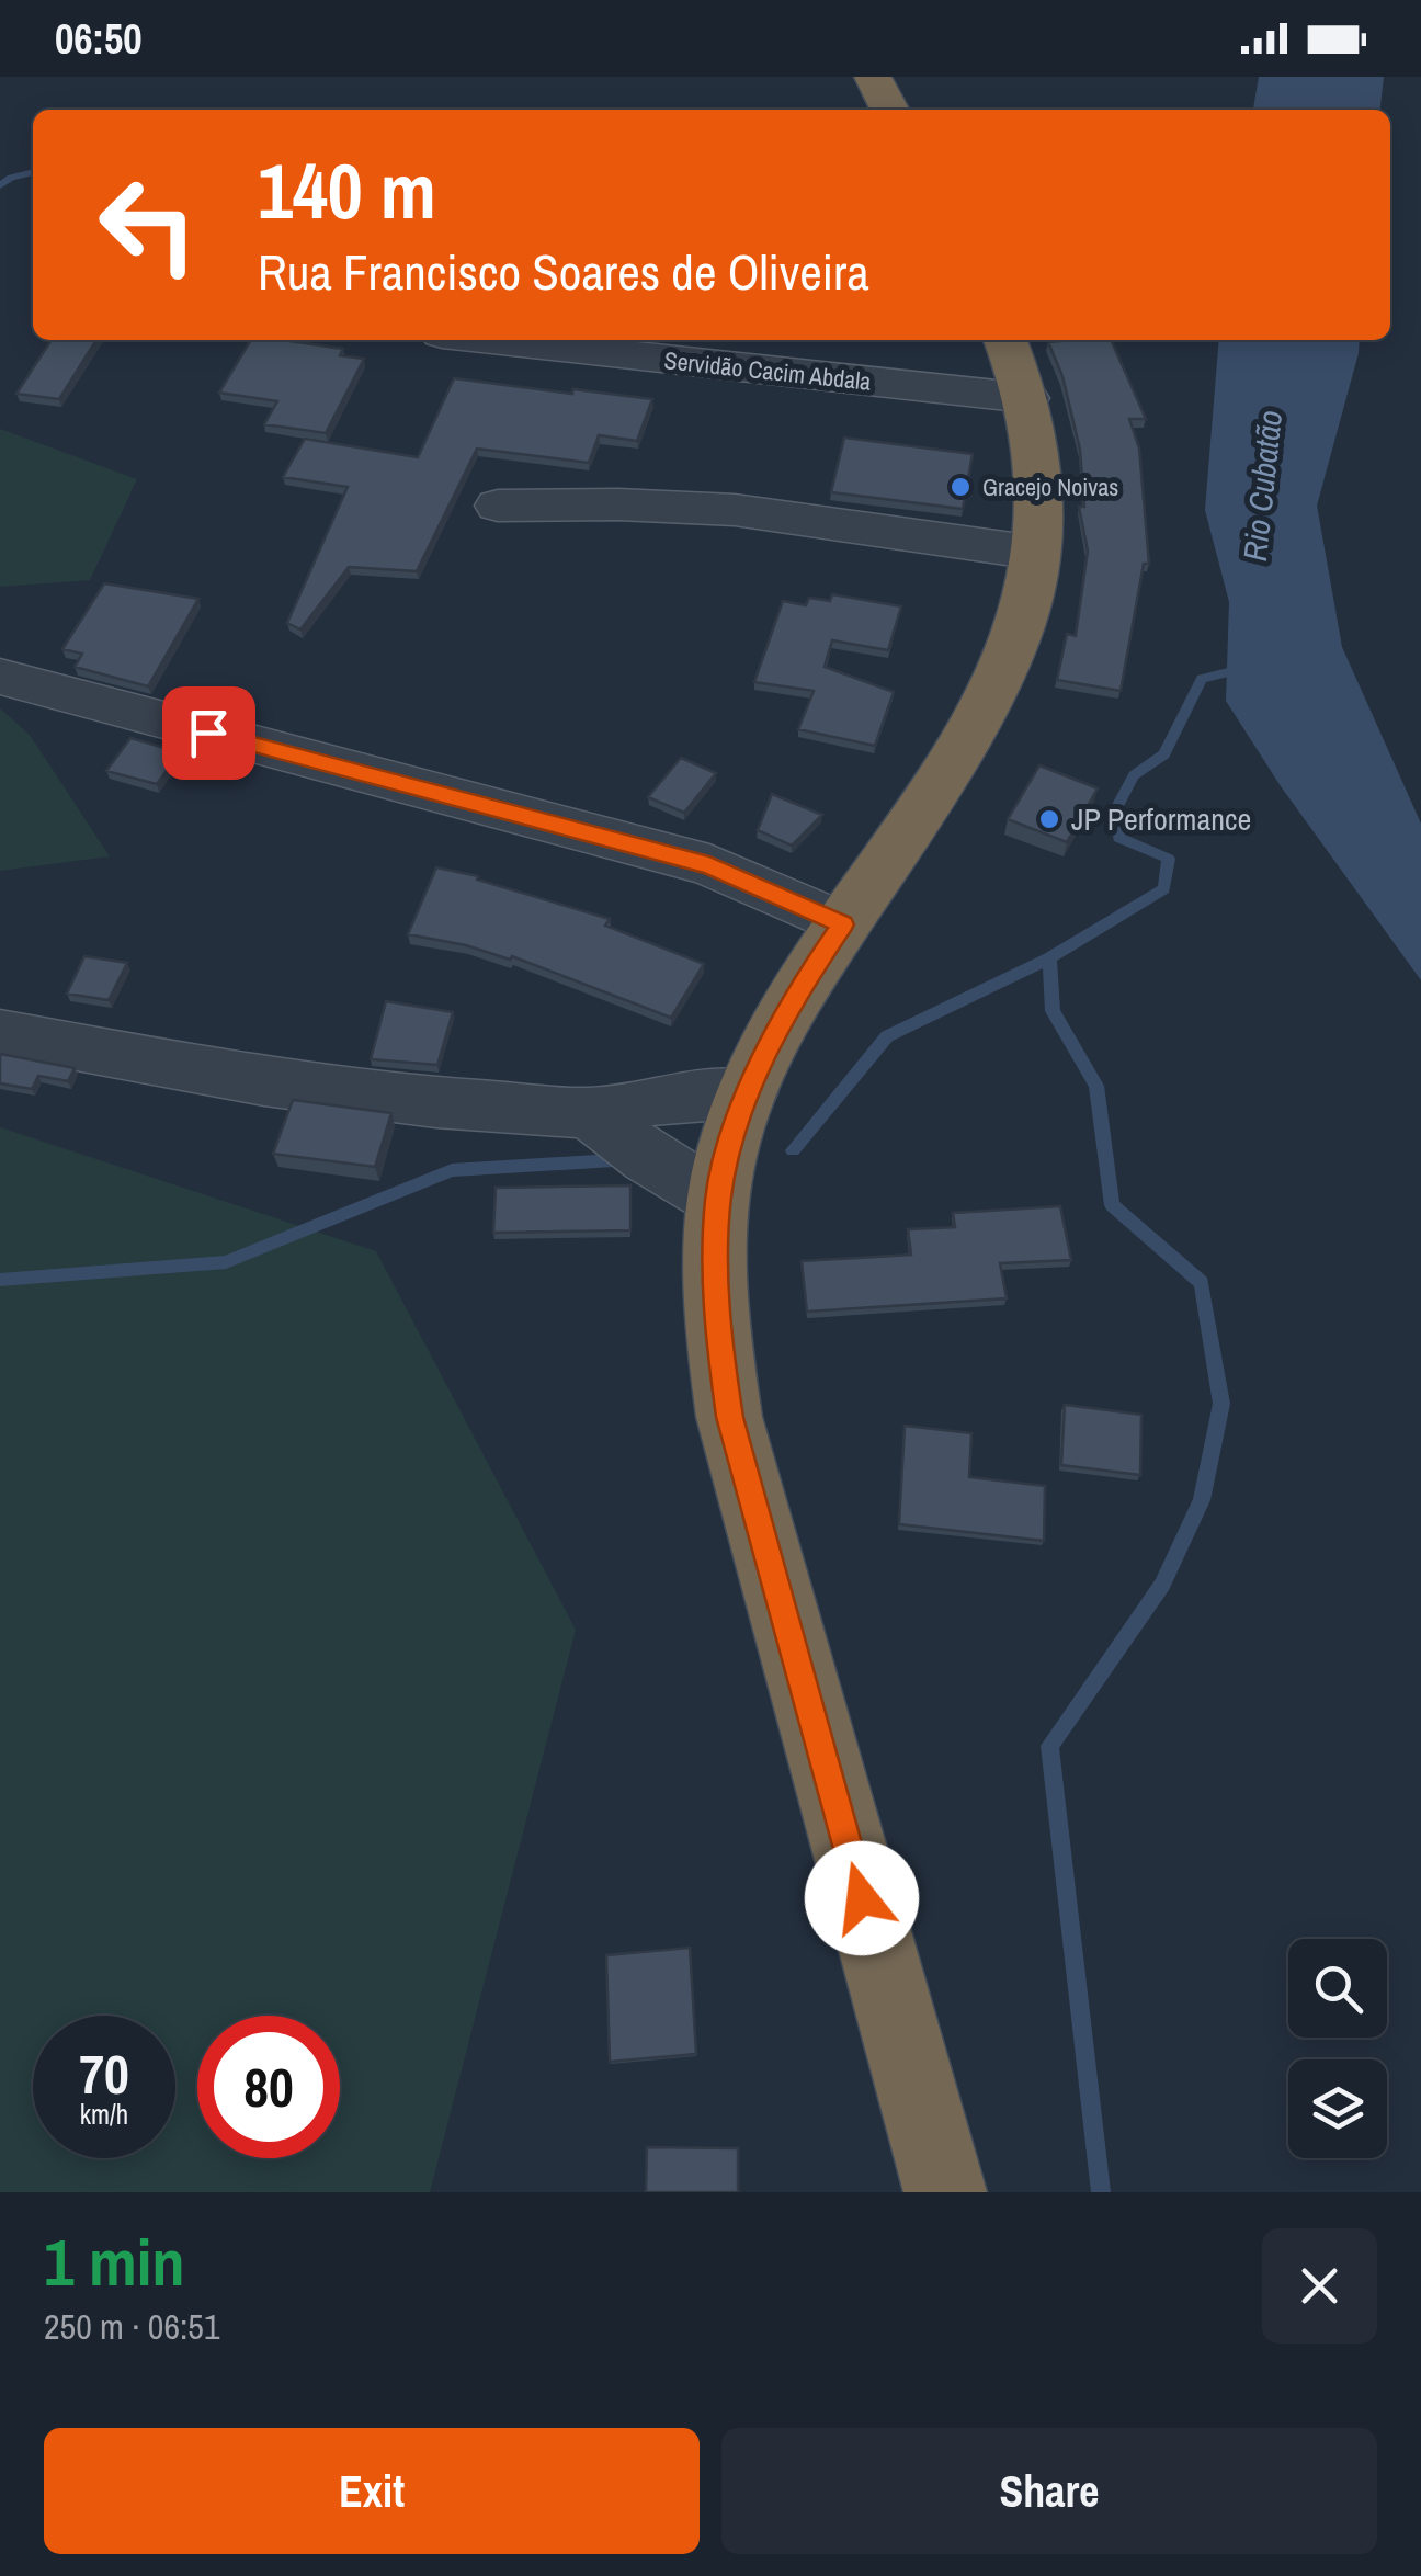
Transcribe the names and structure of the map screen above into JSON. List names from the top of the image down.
{
  "streets": {
    "street": ["Servidão Cacim Abdala"]
  },
  "water": ["Rio Cubatão"],
  "places": ["Gracejo Noivas", "JP Performance"],
  "page": {
    "status": "06:50",
    "turn": ["140 m", "Rua Francisco Soares de Oliveira"],
    "speed": "70 km/h",
    "limit": "80",
    "heading": ["1 min", "250 m · 06:51"],
    "buttons": ["Exit", "Share"]
  }
}
